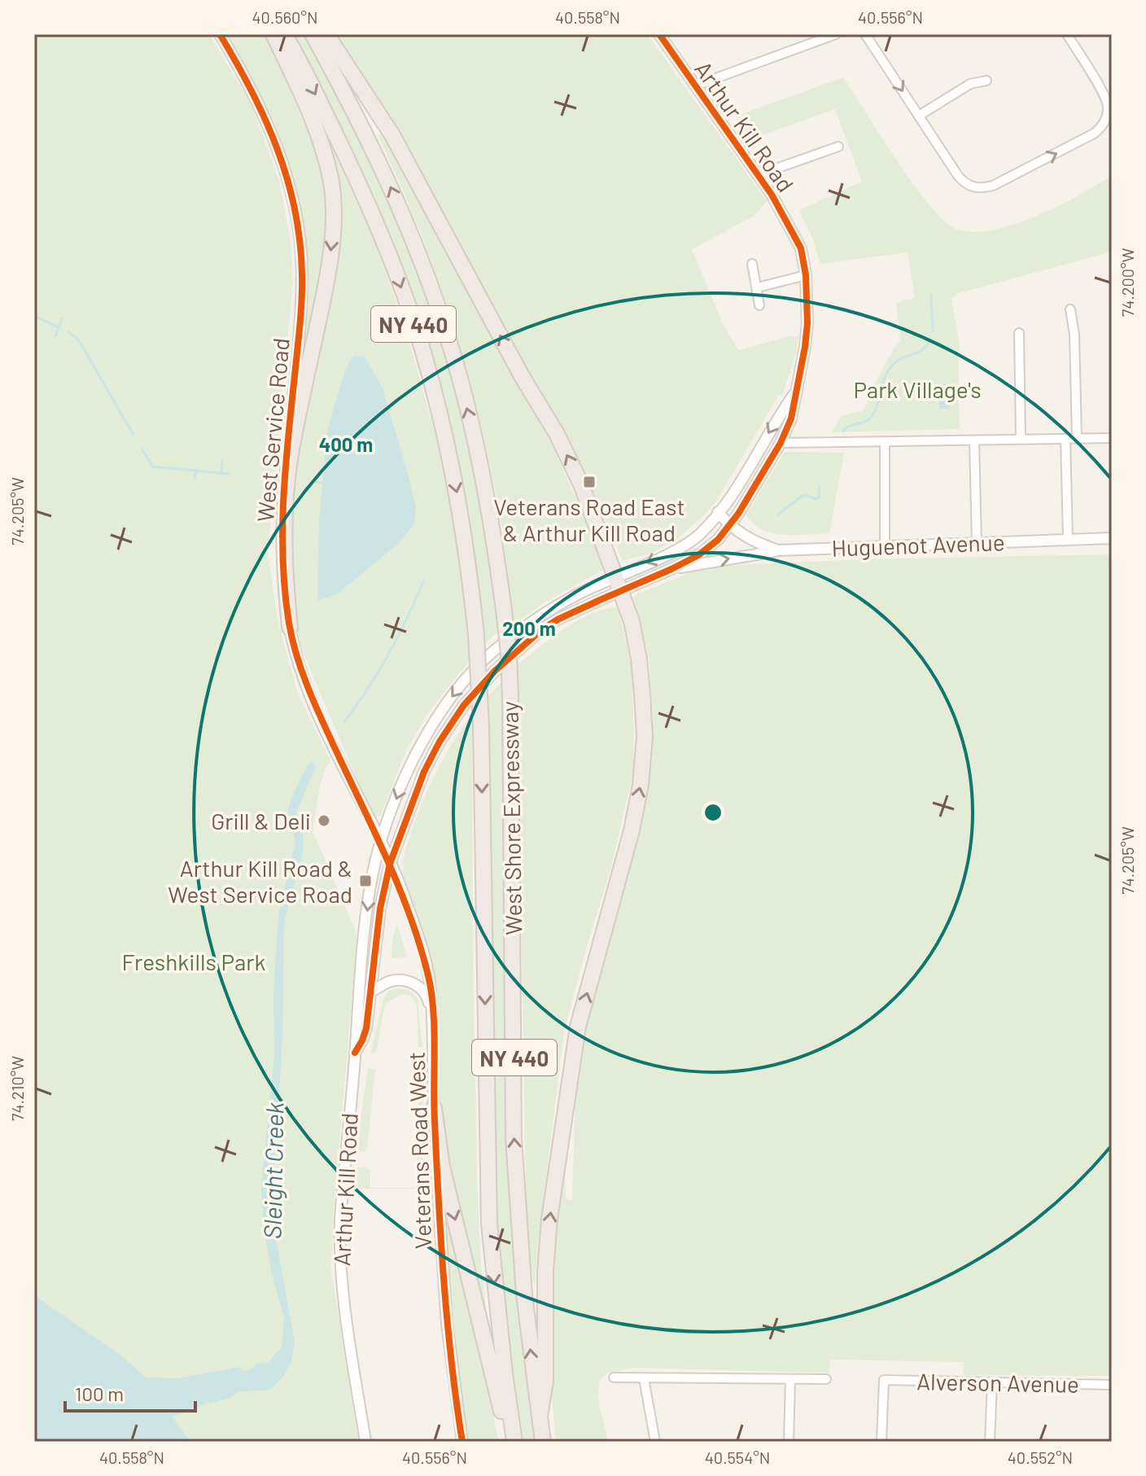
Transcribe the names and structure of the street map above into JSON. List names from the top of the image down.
{
  "streets": {
    "highway": ["NY 440", "West Shore Expressway"],
    "street": [
      "Arthur Kill Road",
      "West Service Road",
      "Huguenot Avenue",
      "Veterans Road West",
      "Alverson Avenue"
    ]
  },
  "crossings": [
    ["Arthur Kill Road", "West Service Road"],
    ["Arthur Kill Road", "Huguenot Avenue"],
    ["Arthur Kill Road", "Veterans Road West"],
    ["West Service Road", "Veterans Road West"]
  ],
  "water": ["Sleight Creek"],
  "parks": ["Park Village's", "Freshkills Park"],
  "places": {
    "transit": ["Veterans Road East & Arthur Kill Road", "Arthur Kill Road & West Service Road"],
    "other": ["Grill & Deli"]
  },
  "scale_bar": "100 m",
  "coordinates": [
    "40.560°N",
    "40.558°N",
    "40.556°N",
    "74.200°W",
    "74.205°W",
    "74.210°W",
    "40.554°N",
    "40.552°N"
  ],
  "rings": ["400 m", "200 m"]
}
